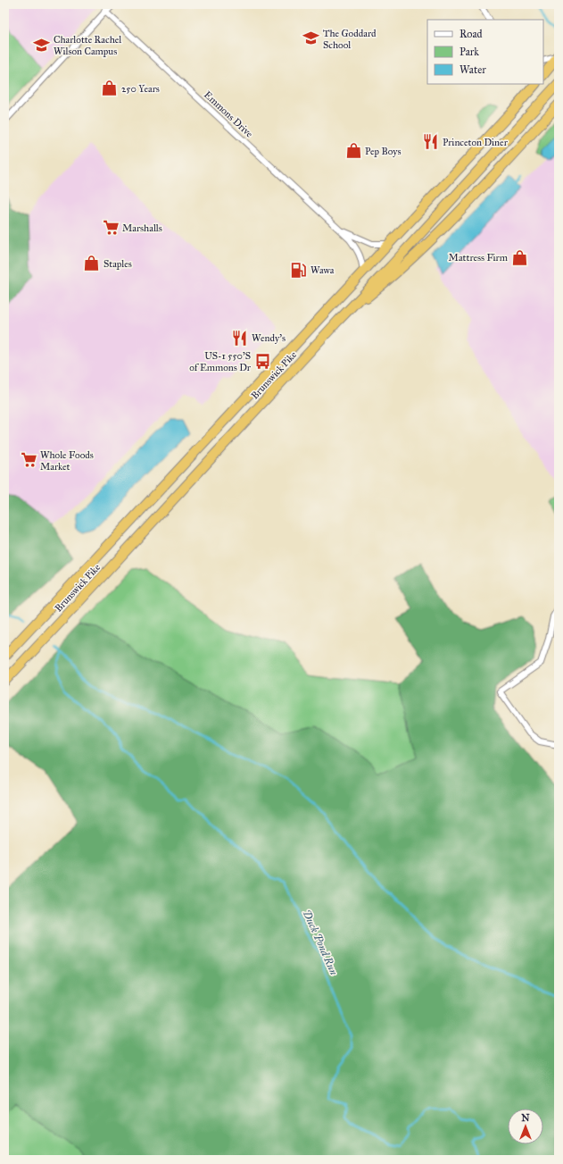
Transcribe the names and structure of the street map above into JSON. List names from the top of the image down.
{
  "streets": {
    "highway": ["Brunswick Pike"],
    "street": ["Emmons Drive"]
  },
  "crossings": [
    ["Emmons Drive", "Brunswick Pike"]
  ],
  "water": ["Duck Pond Run"],
  "places": {
    "school or university": ["The Goddard School", "Charlotte Rachel Wilson Campus"],
    "shop": [
      "250 Years",
      "Pep Boys",
      "Mattress Firm",
      "Staples"
    ],
    "restaurant": ["Princeton Diner", "Wendy's"],
    "supermarket": ["Marshalls", "Whole Foods Market"],
    "fuel station": ["Wawa"],
    "bus stop": ["US-1 550'S of Emmons Dr"]
  },
  "legend": ["Road", "Park", "Water"],
  "north": "top"
}
